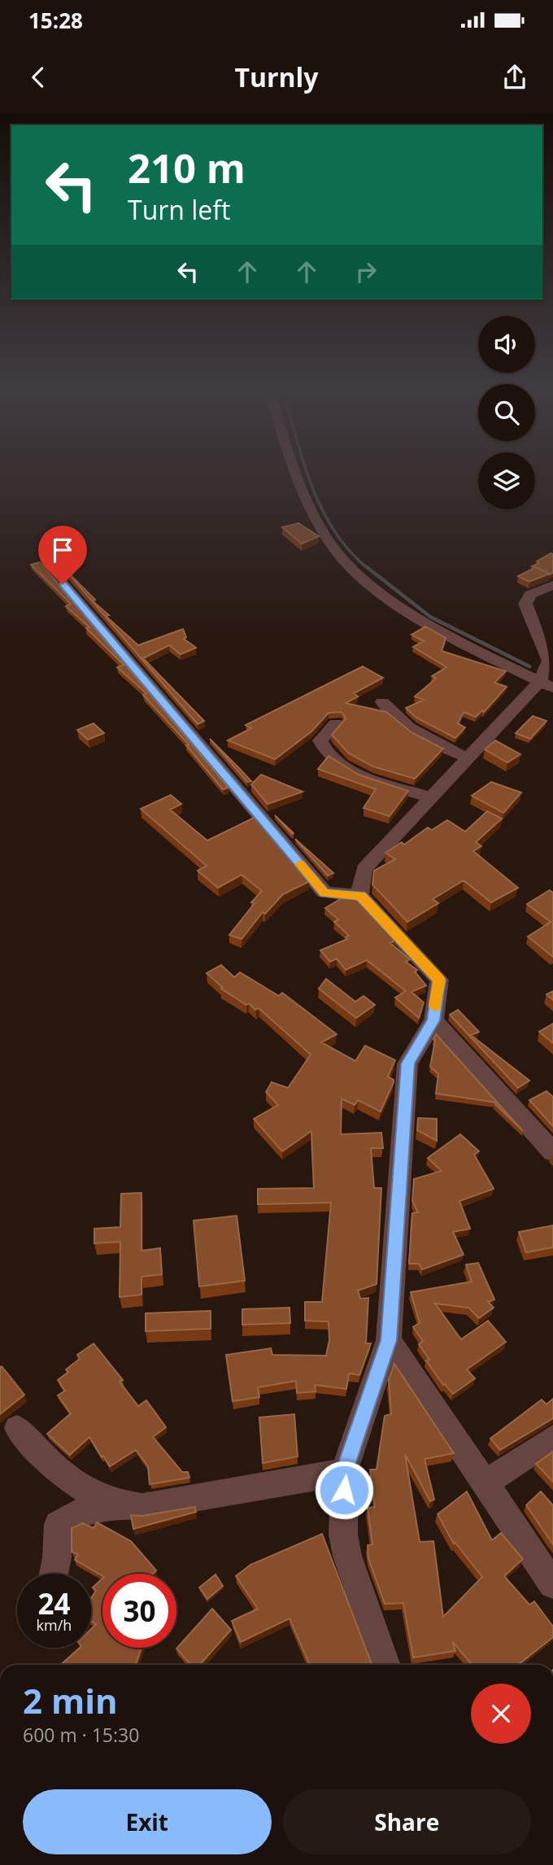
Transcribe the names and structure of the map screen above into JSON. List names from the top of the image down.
{
  "page": {
    "status": "15:28",
    "header": "Turnly",
    "turn": ["210 m", "Turn left"],
    "speed": "24 km/h",
    "limit": "30",
    "heading": ["2 min", "600 m · 15:30"],
    "buttons": ["Exit", "Share"]
  }
}
